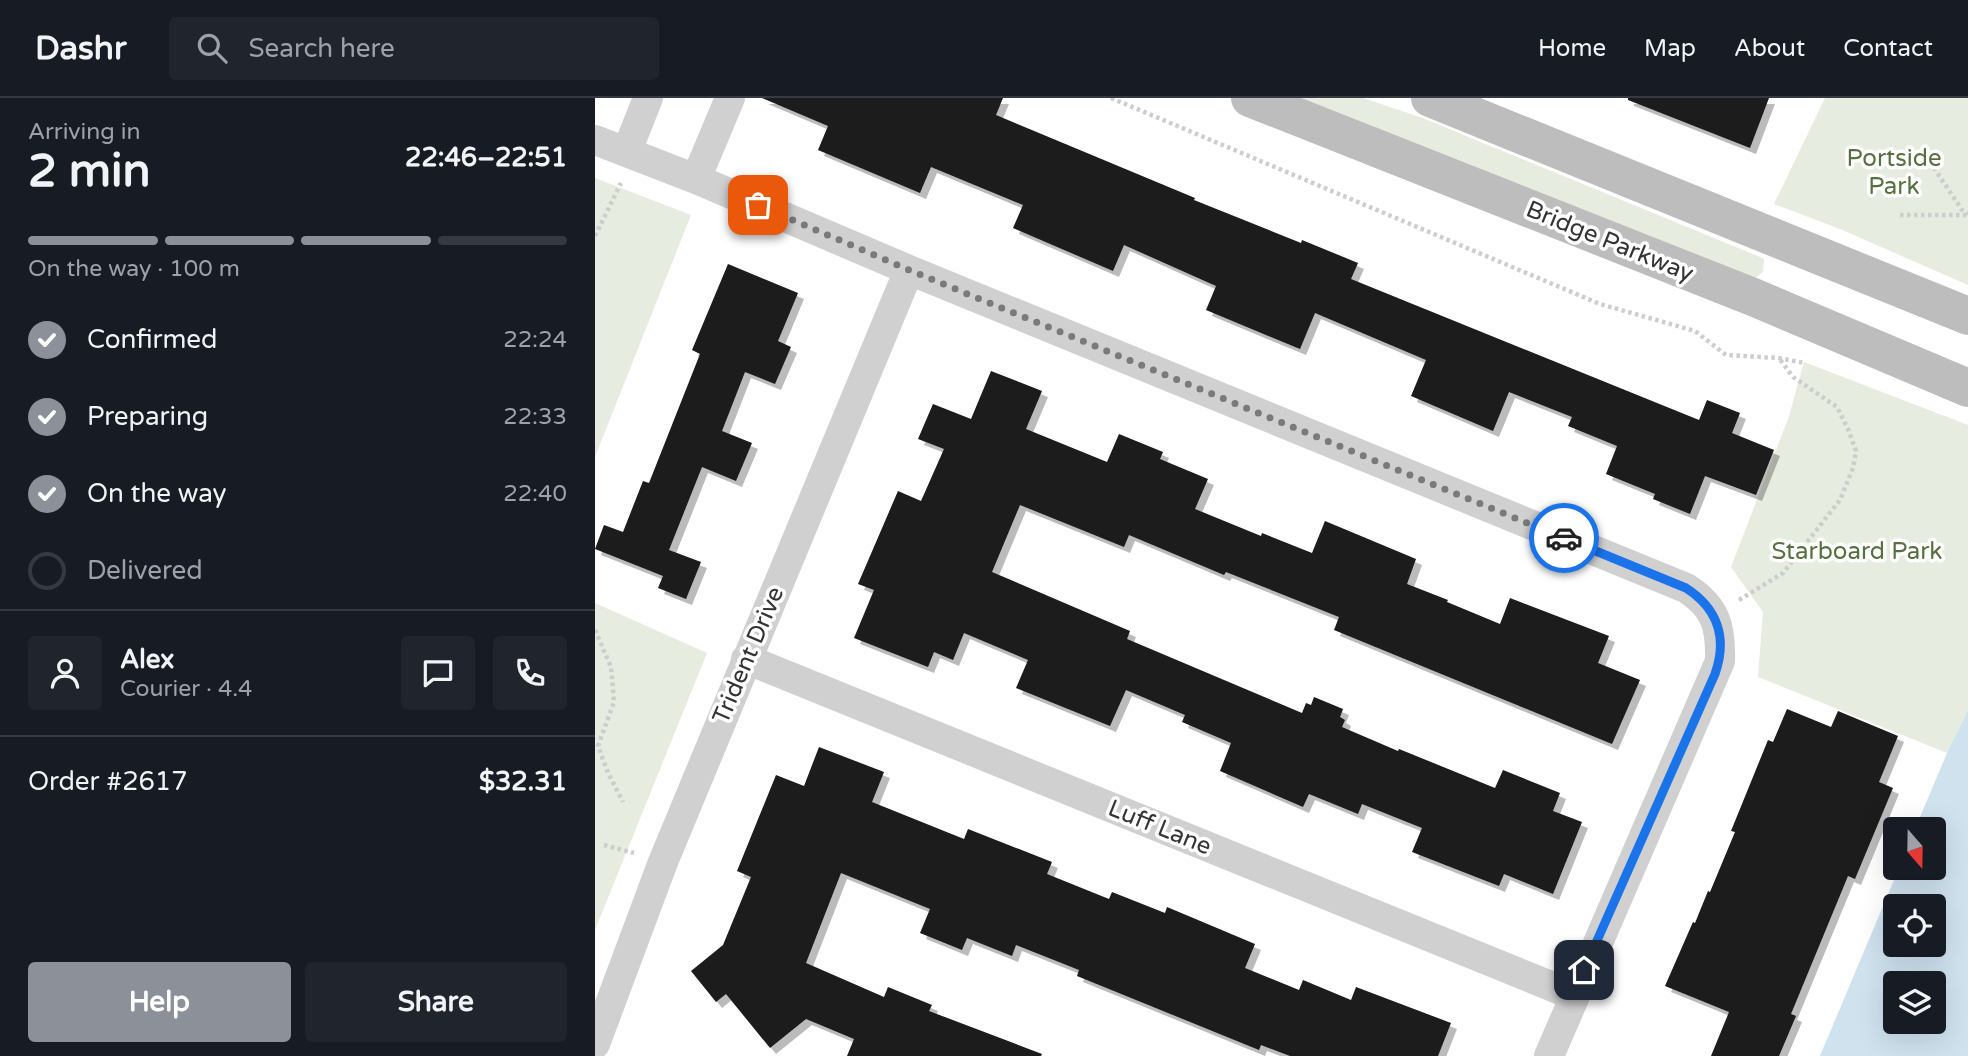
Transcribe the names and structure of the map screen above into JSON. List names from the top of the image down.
{
  "streets": {
    "street": ["Bridge Parkway", "Trident Drive", "Luff Lane"]
  },
  "crossings": [
    ["Trident Drive", "Luff Lane"]
  ],
  "parks": ["Portside Park", "Starboard Park"],
  "north": "bottom",
  "page": {
    "header": "Dashr",
    "search": "Search here",
    "nav": [
      "Home",
      "Map",
      "About",
      "Contact"
    ],
    "heading": ["2 min", "Arriving in", "22:46–22:51"],
    "panel": [
      "Alex",
      "Courier · 4.4",
      "Order #2617",
      "$32.31"
    ],
    "bar": "On the way · 100 m",
    "list": [
      ["Confirmed", "22:24"],
      ["Preparing", "22:33"],
      ["On the way", "22:40"],
      "Delivered"
    ],
    "buttons": ["Help", "Share"]
  }
}
